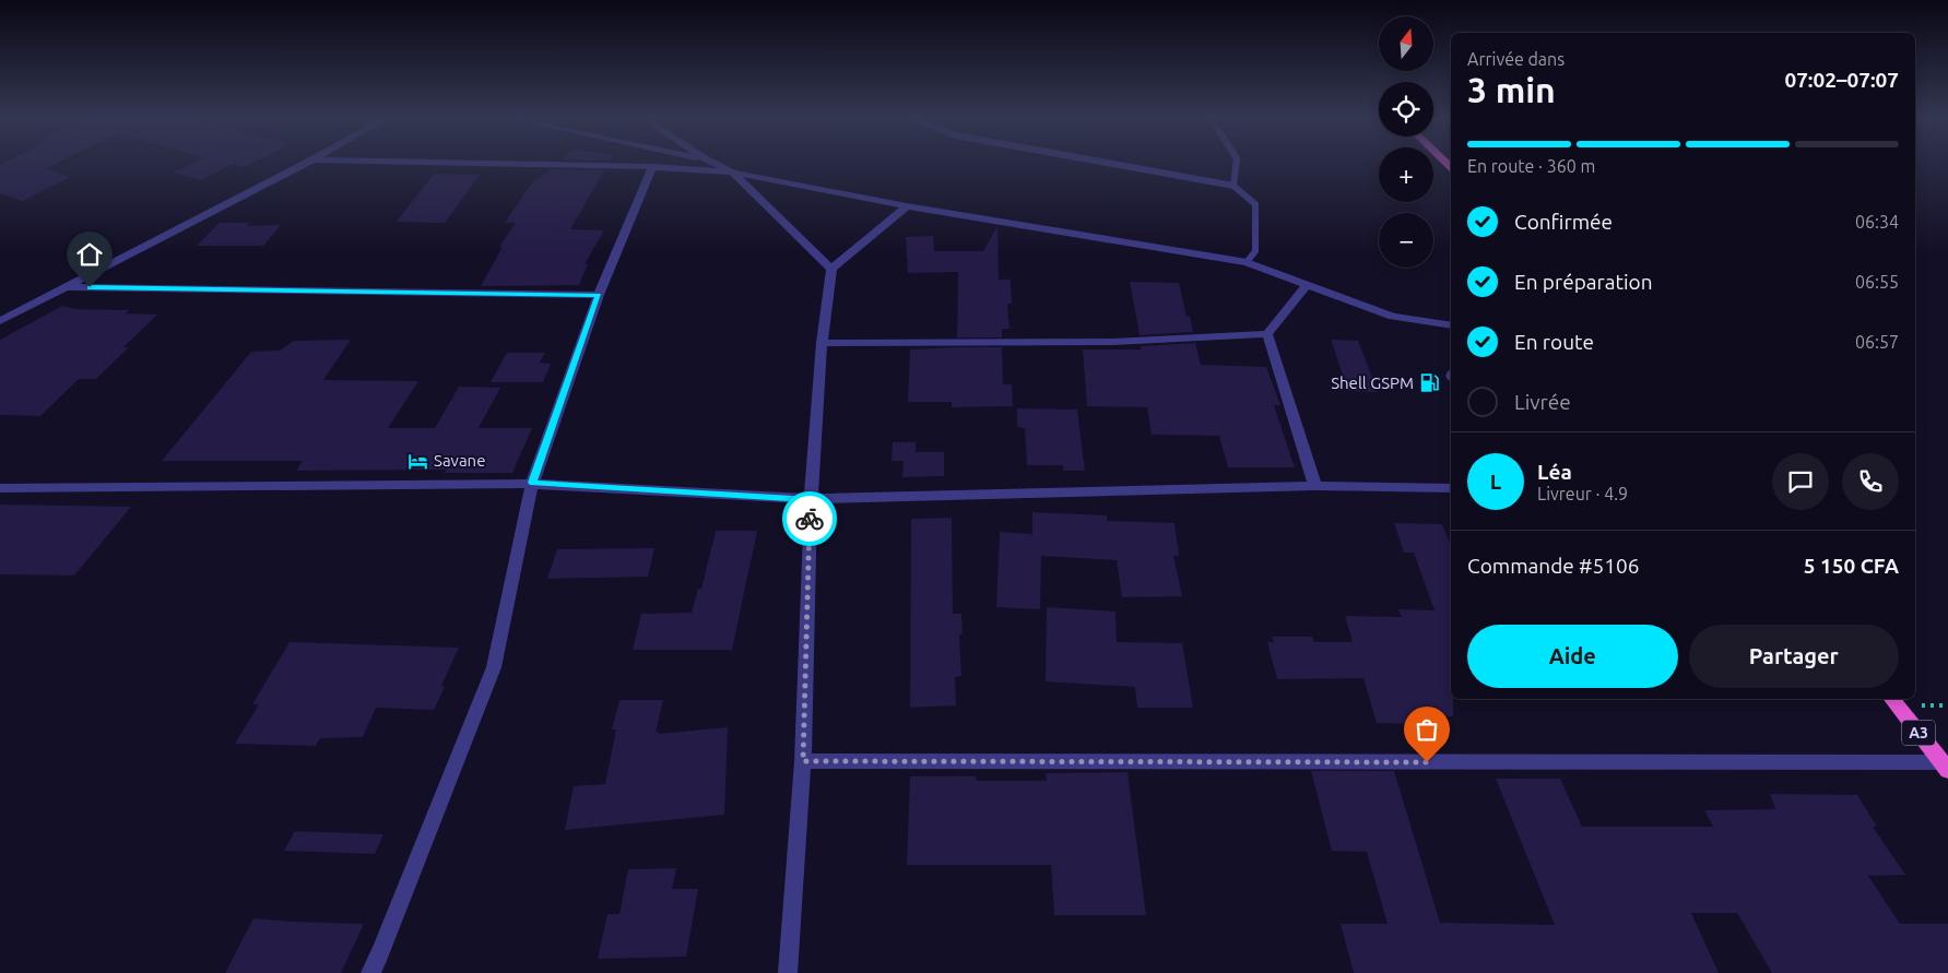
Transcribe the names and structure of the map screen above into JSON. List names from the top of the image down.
{
  "streets": {
    "highway": ["A3"]
  },
  "places": {
    "fuel station": ["Shell GSPM"],
    "hotel": ["Savane"]
  },
  "north": "top",
  "page": {
    "map_buttons": ["+", "−"],
    "heading": ["3 min", "Arrivée dans", "07:02–07:07"],
    "panel": [
      "Léa",
      "Livreur · 4.9",
      "Commande #5106",
      "5 150 CFA"
    ],
    "bar": "En route · 360 m",
    "list": [
      ["Confirmée", "06:34"],
      ["En préparation", "06:55"],
      ["En route", "06:57"],
      "Livrée"
    ],
    "round": "L",
    "buttons": ["Aide", "Partager"]
  }
}
